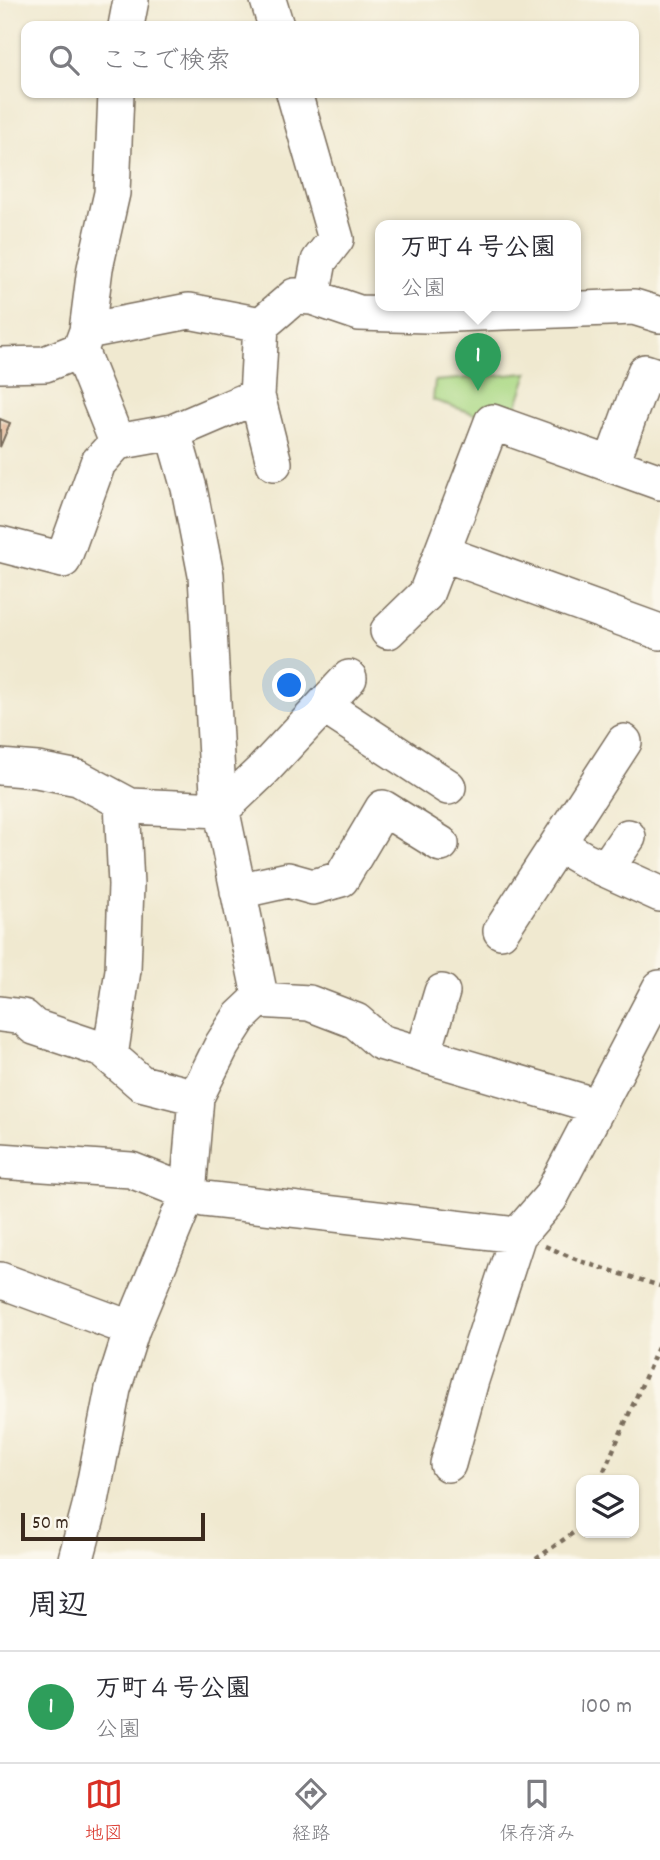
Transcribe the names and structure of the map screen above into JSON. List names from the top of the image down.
{
  "scale_bar": "50 m",
  "page": {
    "search": "ここで検索",
    "popup": ["万町４号公園", "公園"],
    "pins": "1",
    "scale": "50 m",
    "heading": "周辺",
    "list": [
      {
        "mark": "1",
        "name": "万町４号公園",
        "note": "公園",
        "value": "100 m"
      }
    ],
    "nav": ["地図", "経路", "保存済み"]
  }
}
